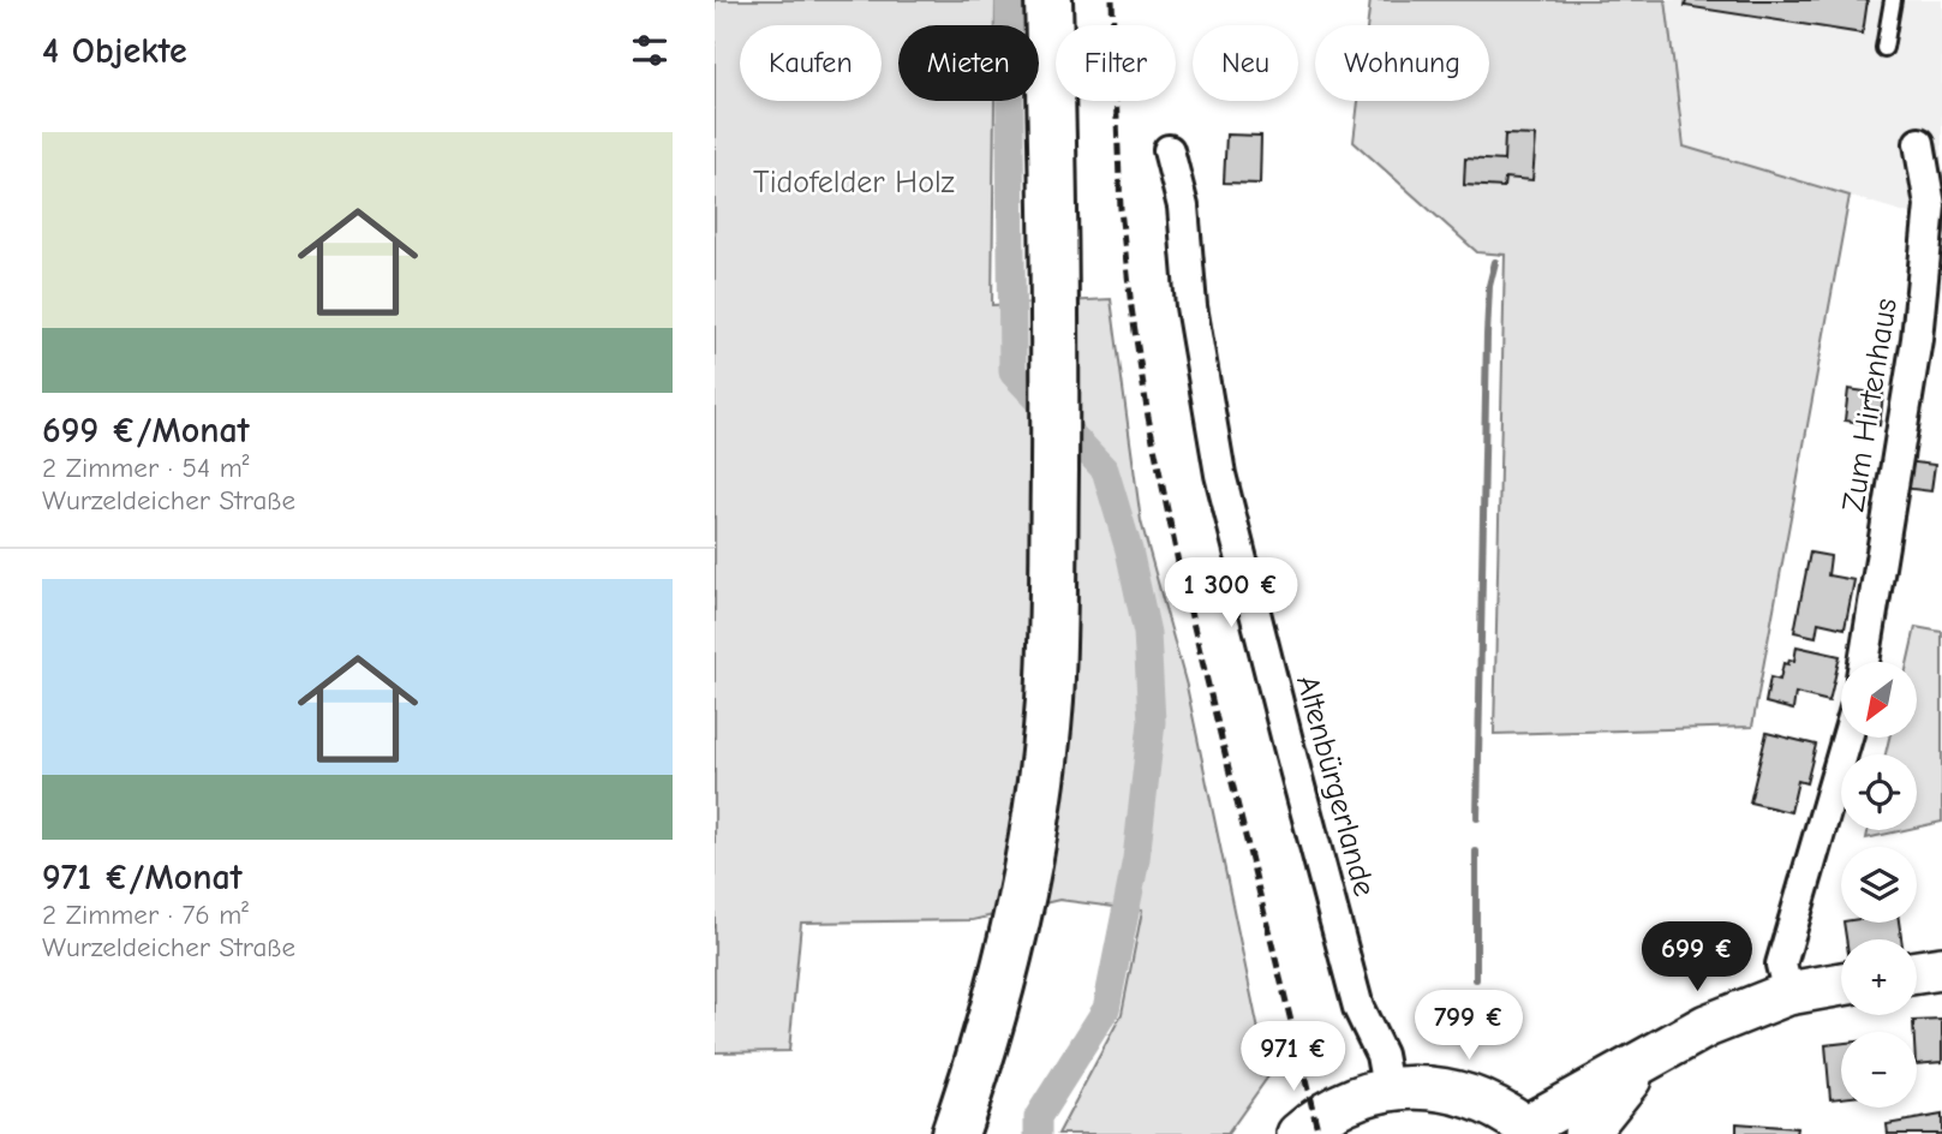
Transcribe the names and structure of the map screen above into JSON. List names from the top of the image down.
{
  "streets": {
    "street": ["Zum Hirtenhaus", "Altenbürgerlande"]
  },
  "parks": ["Tidofelder Holz"],
  "north": "bottom left",
  "page": {
    "heading": "4 Objekte",
    "chip": [
      "Kaufen",
      "Mieten",
      "Filter",
      "Neu",
      "Wohnung"
    ],
    "list": [
      {
        "name": "699 €/Monat",
        "note": "2 Zimmer · 54 m² · Wurzeldeicher Straße"
      },
      {
        "name": "971 €/Monat",
        "note": "2 Zimmer · 76 m² · Wurzeldeicher Straße"
      }
    ],
    "price": [
      "1 300 €",
      "699 €",
      "799 €",
      "971 €"
    ],
    "map_buttons": ["+", "−"]
  }
}
